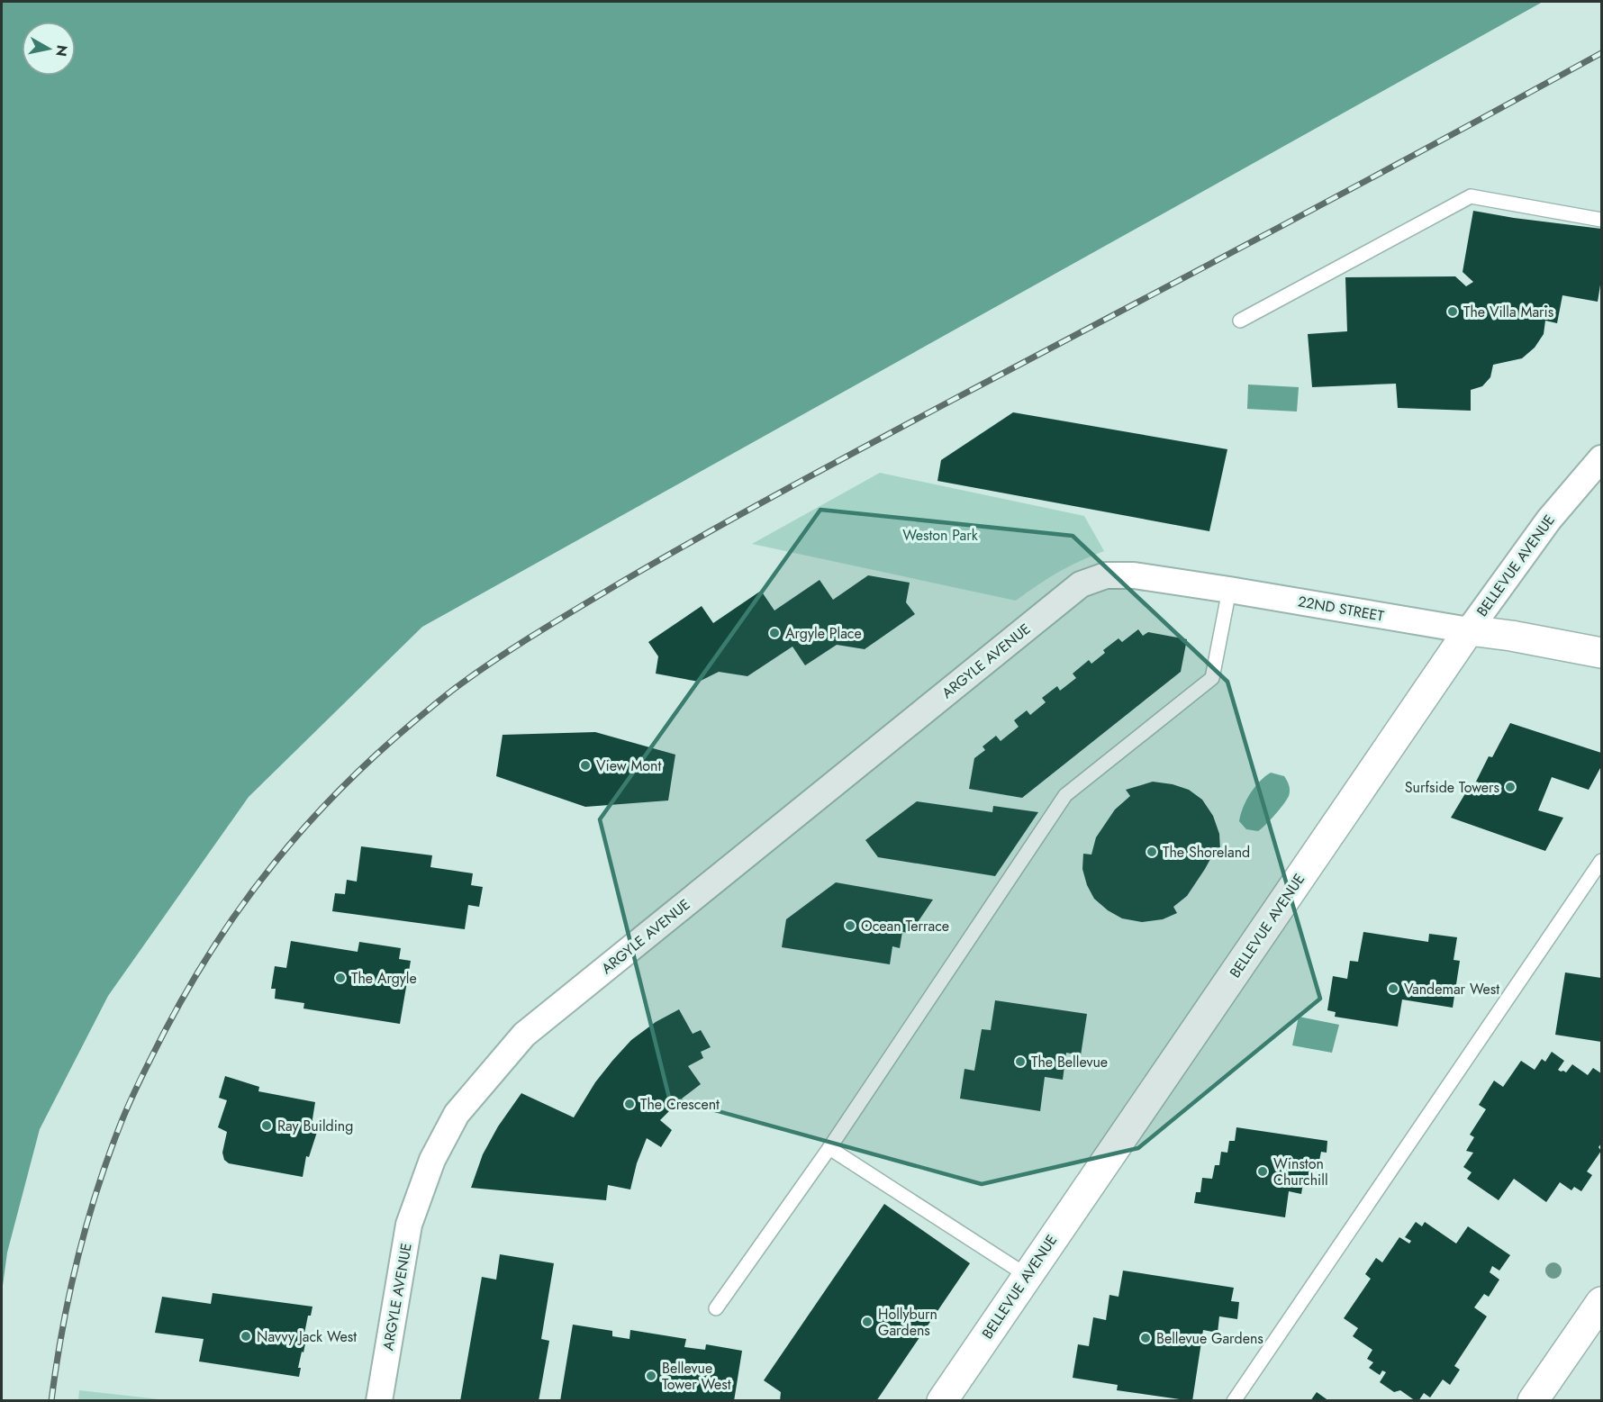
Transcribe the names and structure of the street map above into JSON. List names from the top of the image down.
{
  "streets": {
    "street": ["BELLEVUE AVENUE", "22ND STREET", "ARGYLE AVENUE"]
  },
  "crossings": [
    ["BELLEVUE AVENUE", "22ND STREET"],
    ["22ND STREET", "ARGYLE AVENUE"]
  ],
  "parks": ["Weston Park"],
  "places": [
    "The Villa Maris",
    "Argyle Place",
    "View Mont",
    "Surfside Towers",
    "The Shoreland",
    "Ocean Terrace",
    "The Argyle",
    "Vandemar West",
    "The Bellevue",
    "The Crescent",
    "Ray Building",
    "Winston Churchill",
    "Hollyburn Gardens",
    "Navvy Jack West",
    "Bellevue Gardens",
    "Bellevue Tower West"
  ],
  "north": "right"
}
